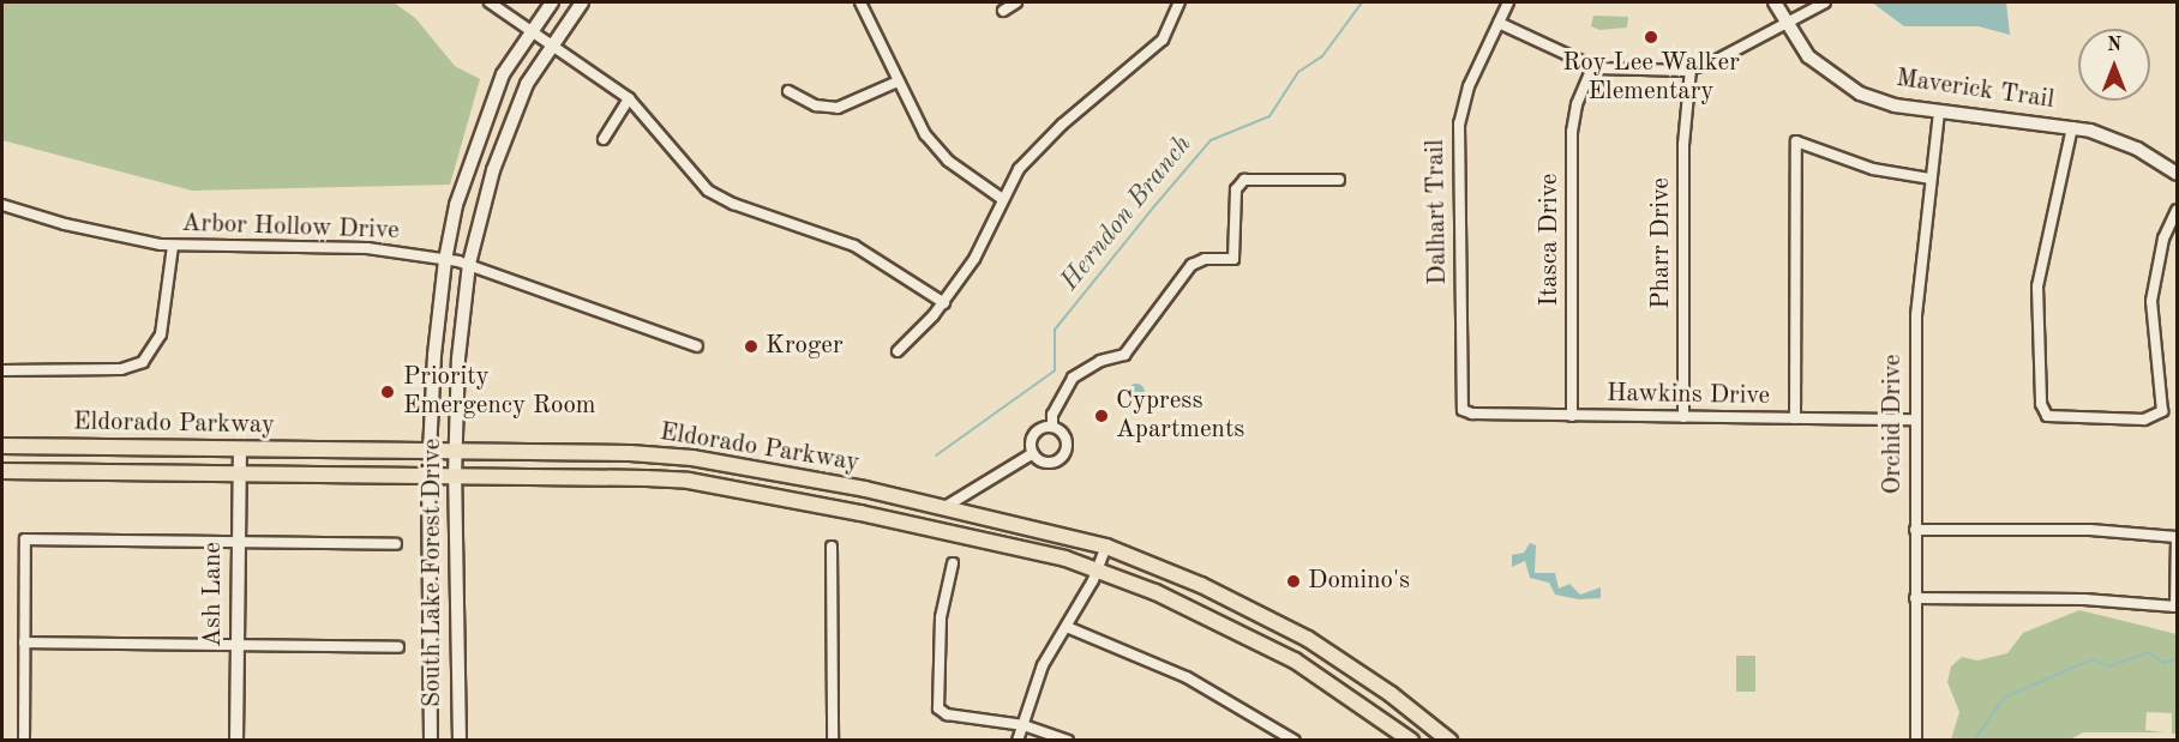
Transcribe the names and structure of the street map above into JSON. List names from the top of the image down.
{
  "streets": {
    "main road": [
      "Maverick Trail",
      "Eldorado Parkway",
      "South Lake Forest Drive",
      "Ash Lane"
    ],
    "street": [
      "Dalhart Trail",
      "Arbor Hollow Drive",
      "Itasca Drive",
      "Pharr Drive",
      "Hawkins Drive",
      "Orchid Drive"
    ]
  },
  "crossings": [
    ["Maverick Trail", "Orchid Drive"],
    ["Dalhart Trail", "Hawkins Drive"],
    ["Arbor Hollow Drive", "South Lake Forest Drive"],
    ["Itasca Drive", "Hawkins Drive"],
    ["Pharr Drive", "Hawkins Drive"],
    ["Hawkins Drive", "Orchid Drive"],
    ["Eldorado Parkway", "South Lake Forest Drive"],
    ["Eldorado Parkway", "Ash Lane"]
  ],
  "water": ["Herndon Branch"],
  "places": [
    "Roy Lee Walker Elementary",
    "Kroger",
    "Priority Emergency Room",
    "Cypress Apartments",
    "Domino's"
  ],
  "north": "top"
}
